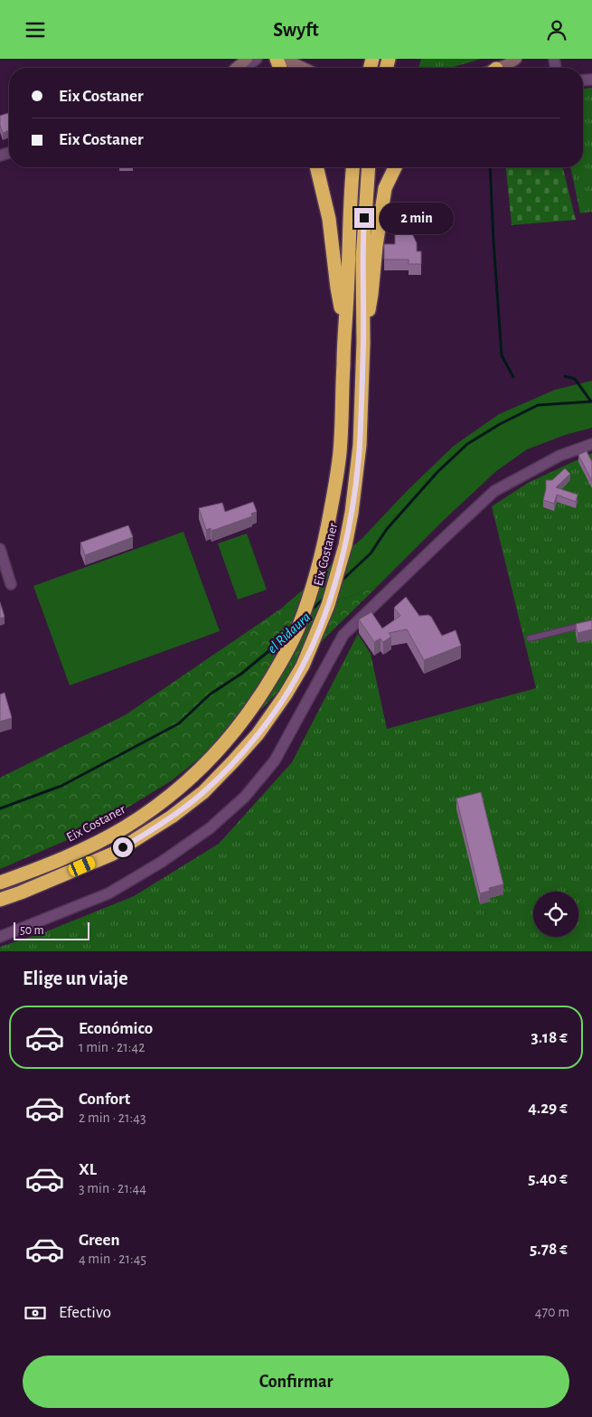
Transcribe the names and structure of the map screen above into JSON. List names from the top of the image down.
{
  "streets": {
    "highway": ["Eix Costaner"]
  },
  "water": ["el Ridaura"],
  "scale_bar": "50 m",
  "page": {
    "header": "Swyft",
    "banner": ["Eix Costaner", "Eix Costaner"],
    "bubble": "2 min",
    "scale": "50 m",
    "heading": "Elige un viaje",
    "list": [
      {
        "name": "Económico",
        "note": "1 min · 21:42",
        "value": "3.18 €"
      },
      {
        "name": "Confort",
        "note": "2 min · 21:43",
        "value": "4.29 €"
      },
      {
        "name": "XL",
        "note": "3 min · 21:44",
        "value": "5.40 €"
      },
      {
        "name": "Green",
        "note": "4 min · 21:45",
        "value": "5.78 €"
      }
    ],
    "pay": ["Efectivo", "470 m"],
    "buttons": "Confirmar"
  }
}
